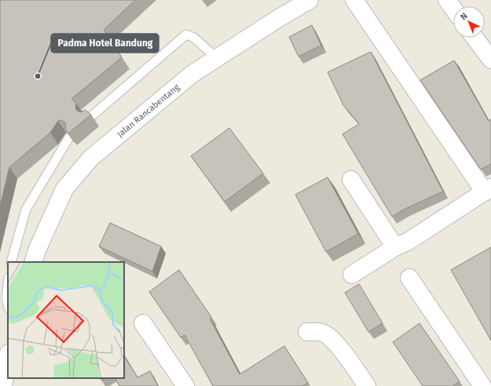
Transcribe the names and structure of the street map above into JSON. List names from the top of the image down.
{
  "streets": {
    "street": ["Jalan Rancabentang"]
  },
  "places": ["Padma Hotel Bandung"],
  "north": "top left"
}
